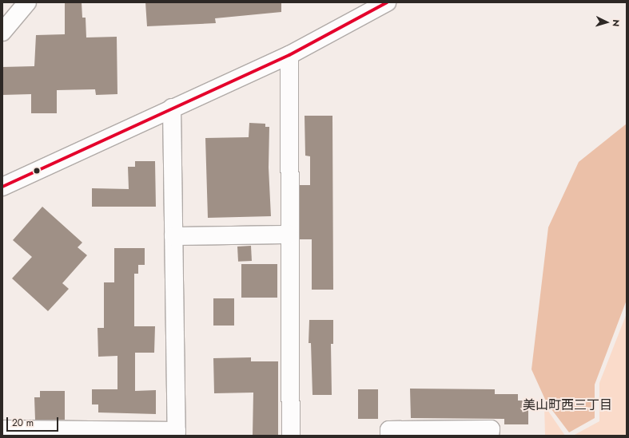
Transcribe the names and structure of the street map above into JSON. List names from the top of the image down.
{
  "districts": ["美山町西三丁目"],
  "scale_bar": "20 m",
  "north": "right"
}
